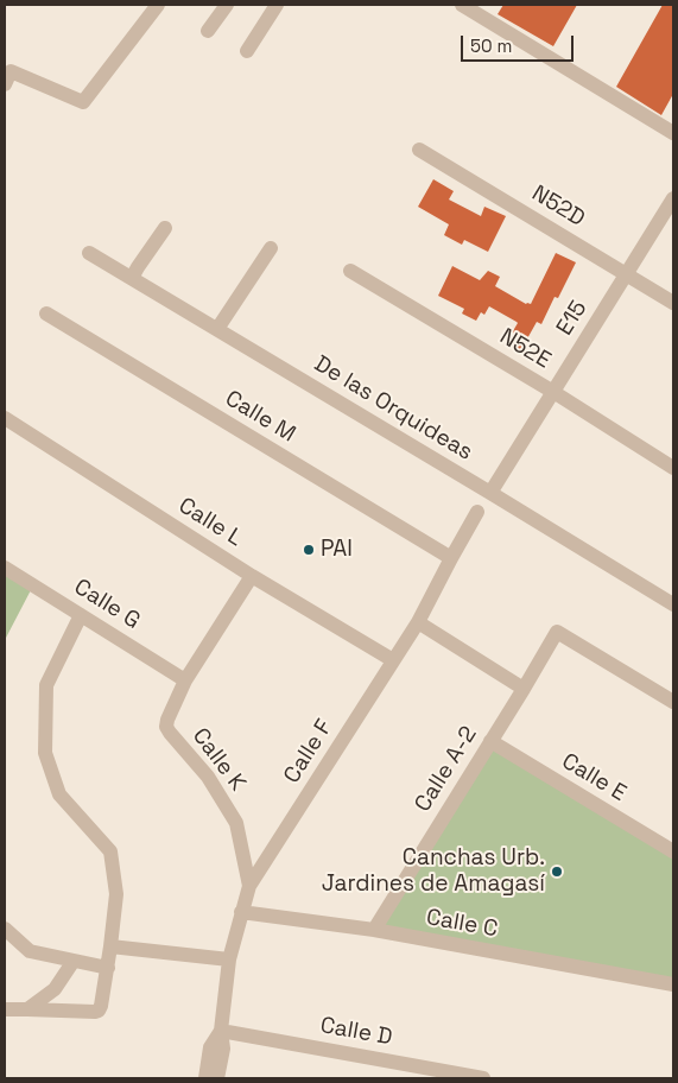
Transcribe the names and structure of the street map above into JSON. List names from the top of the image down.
{
  "streets": {
    "street": [
      "N52D",
      "E15",
      "N52E",
      "De las Orquideas",
      "Calle M",
      "Calle L",
      "Calle G",
      "Calle F",
      "Calle K",
      "Calle A-2",
      "Calle E",
      "Calle C",
      "Calle D"
    ]
  },
  "crossings": [
    ["N52D", "E15"],
    ["E15", "N52E"],
    ["E15", "De las Orquideas"],
    ["Calle M", "Calle F"],
    ["Calle L", "Calle F"],
    ["Calle L", "Calle K"],
    ["Calle G", "Calle K"],
    ["Calle F", "Calle K"],
    ["Calle F", "Calle C"],
    ["Calle F", "Calle D"],
    ["Calle A-2", "Calle E"],
    ["Calle A-2", "Calle C"]
  ],
  "places": ["PAI", "Canchas Urb. Jardines de Amagasí"],
  "scale_bar": "50 m"
}
